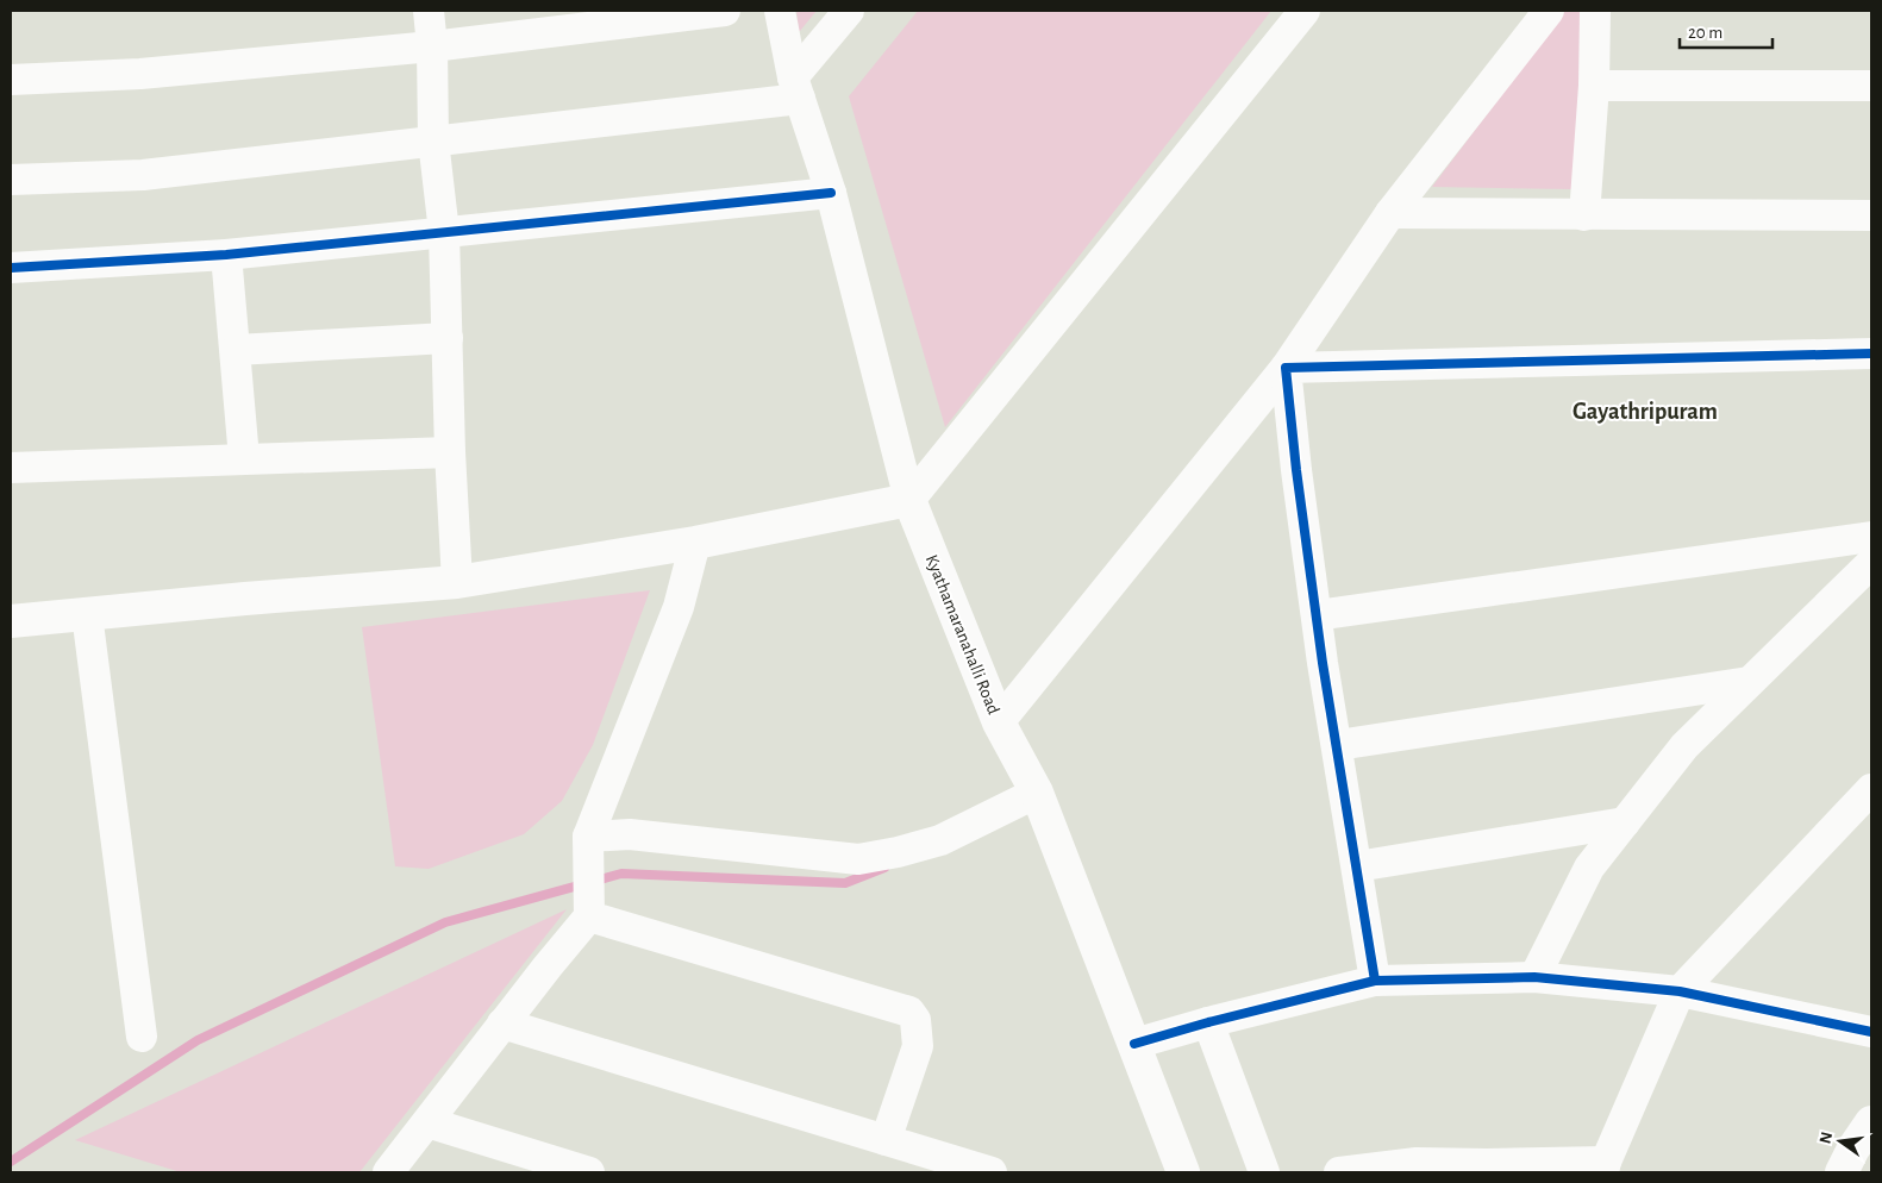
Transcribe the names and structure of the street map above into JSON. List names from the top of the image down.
{
  "streets": {
    "main road": ["Kyathamaranahalli Road"]
  },
  "districts": ["Gayathripuram"],
  "scale_bar": "20 m",
  "north": "left"
}
